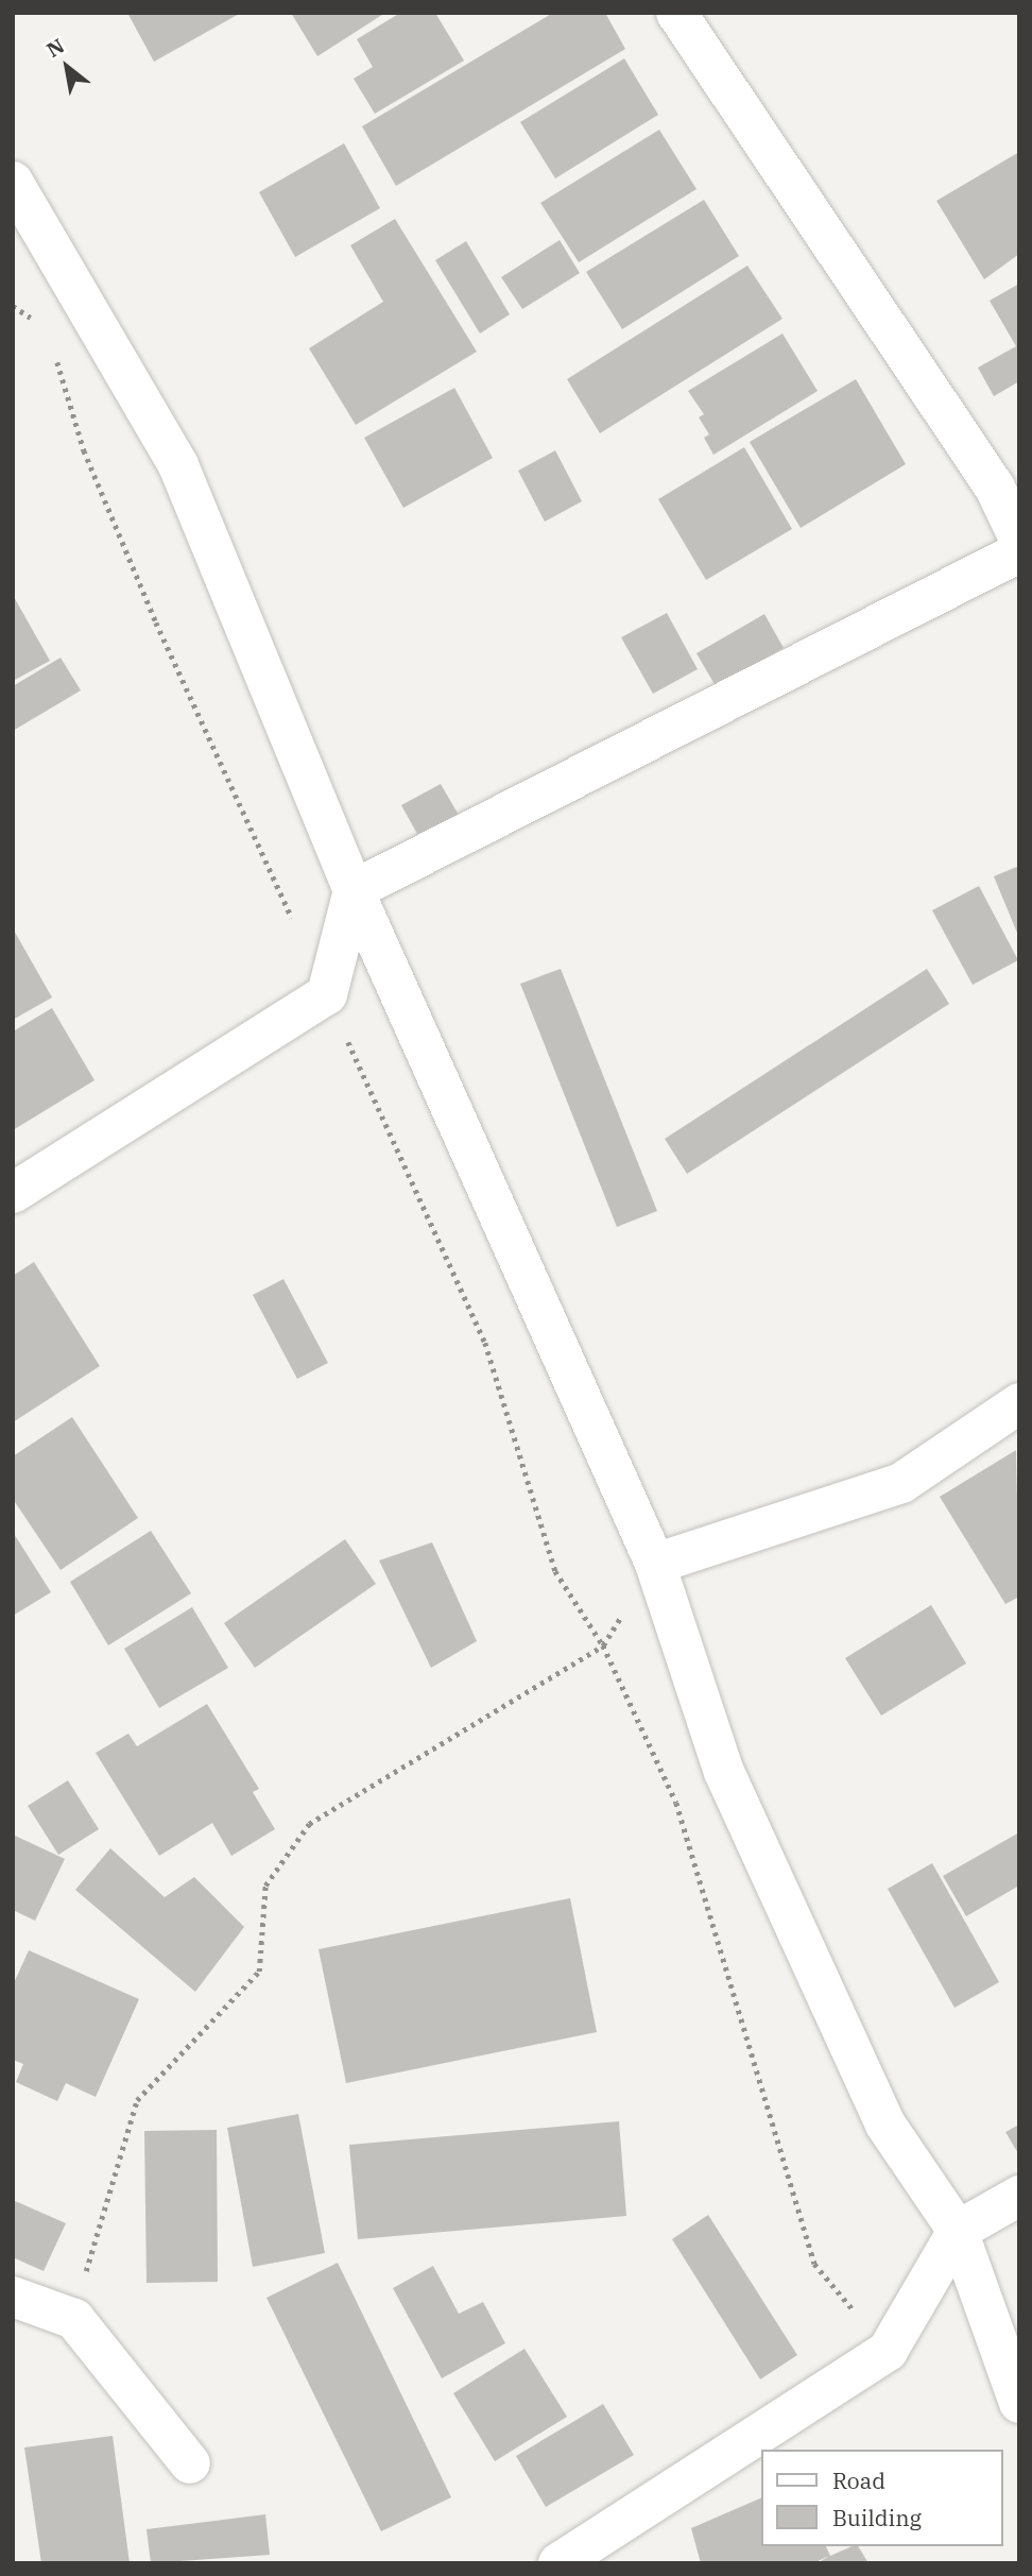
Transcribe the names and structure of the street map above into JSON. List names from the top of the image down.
{
  "legend": ["Road", "Building"],
  "north": "top left"
}
